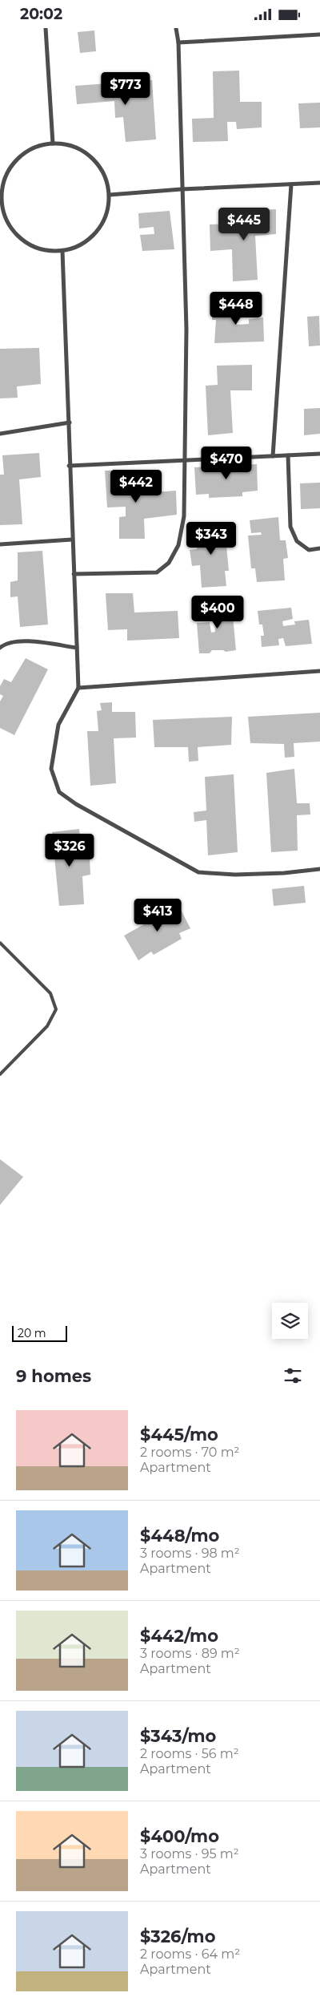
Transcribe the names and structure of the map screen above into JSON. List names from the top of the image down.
{
  "scale_bar": "20 m",
  "page": {
    "status": "20:02",
    "price": [
      "$773",
      "$445",
      "$448",
      "$470",
      "$442",
      "$343",
      "$400",
      "$326",
      "$413"
    ],
    "scale": "20 m",
    "heading": "9 homes",
    "list": [
      {
        "name": "$445/mo",
        "note": "2 rooms · 70 m² · Apartment"
      },
      {
        "name": "$448/mo",
        "note": "3 rooms · 98 m² · Apartment"
      },
      {
        "name": "$442/mo",
        "note": "3 rooms · 89 m² · Apartment"
      },
      {
        "name": "$343/mo",
        "note": "2 rooms · 56 m² · Apartment"
      },
      {
        "name": "$400/mo",
        "note": "3 rooms · 95 m² · Apartment"
      },
      {
        "name": "$326/mo",
        "note": "2 rooms · 64 m² · Apartment"
      }
    ]
  }
}
